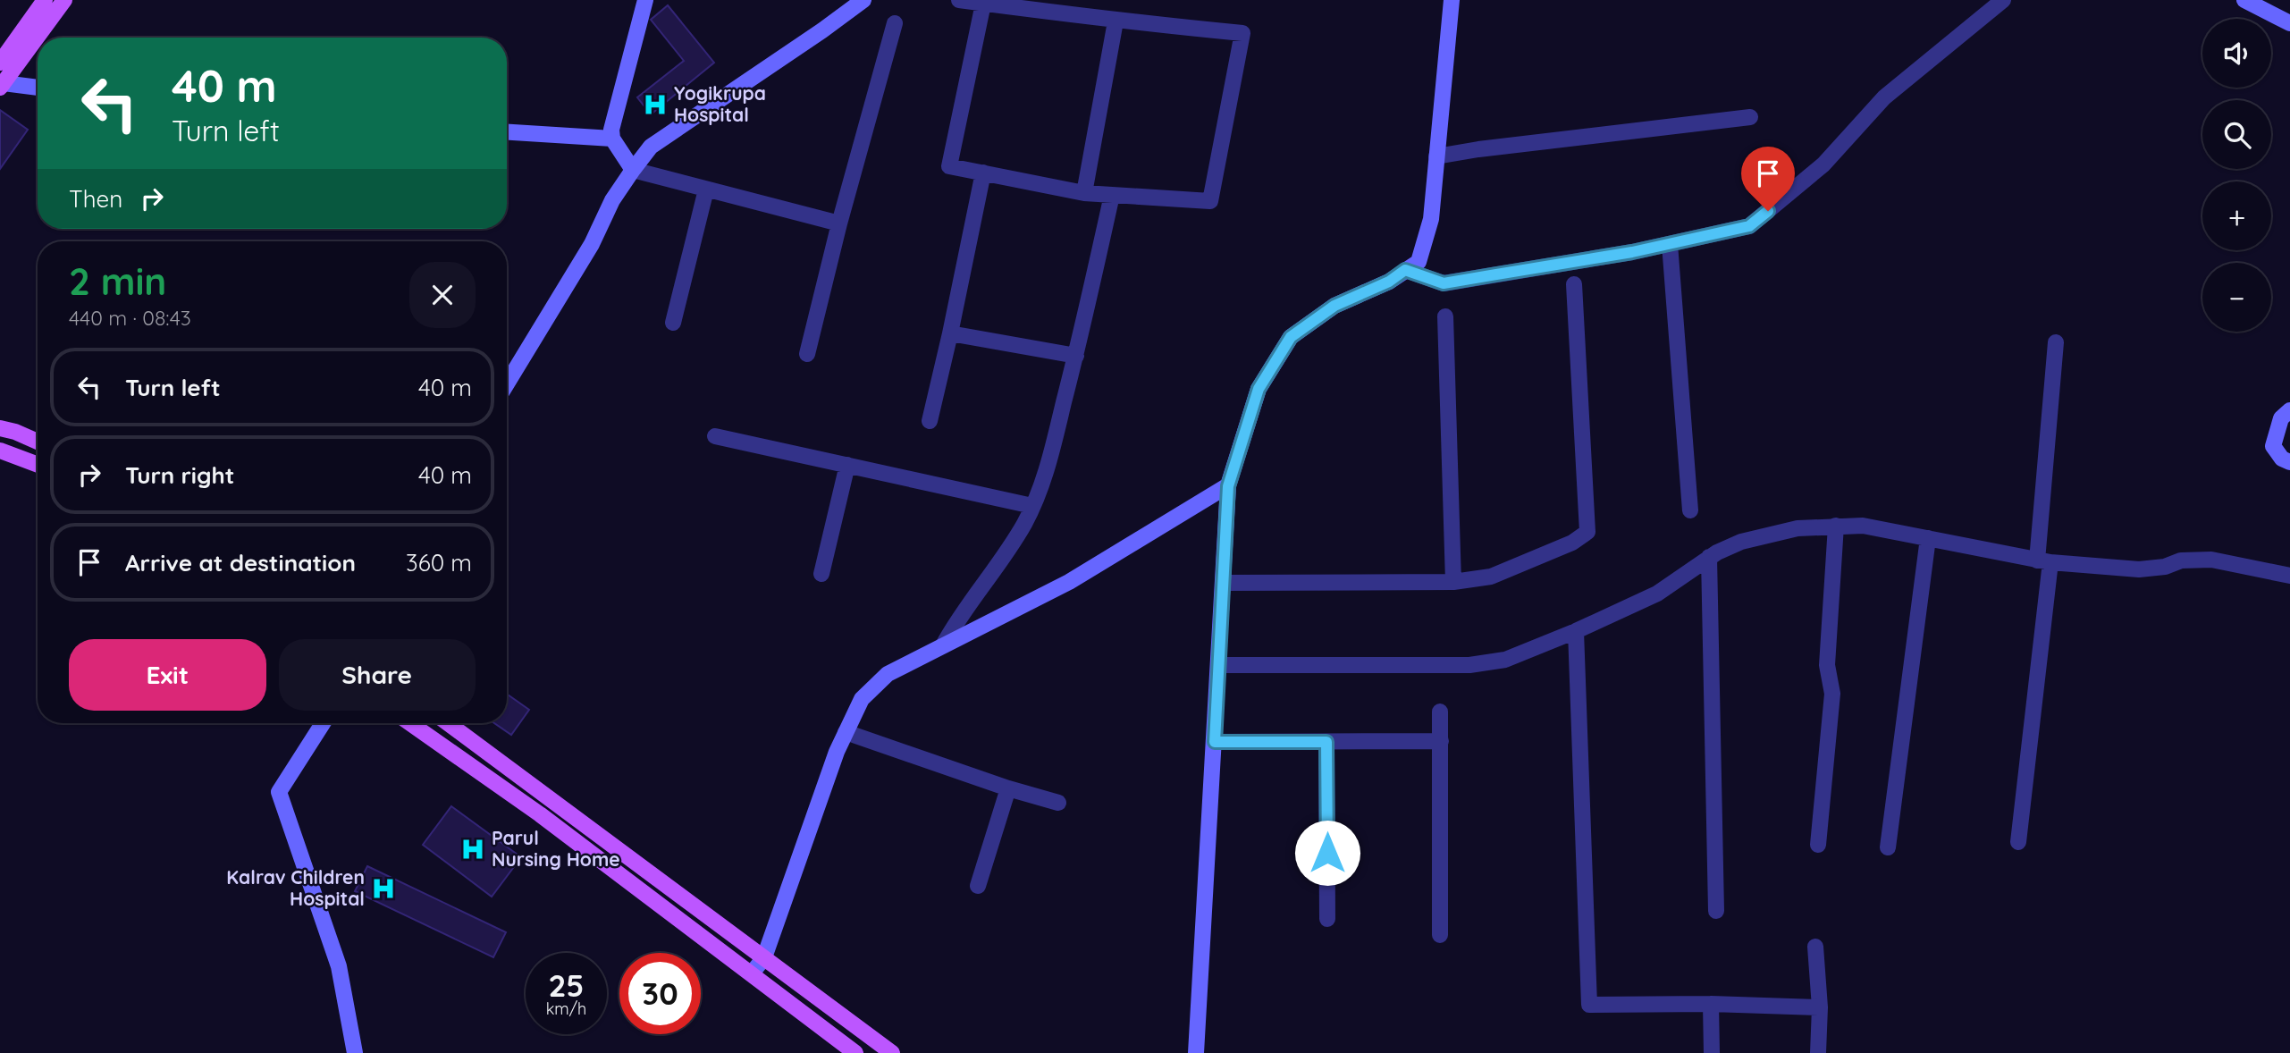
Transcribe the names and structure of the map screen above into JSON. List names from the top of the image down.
{
  "places": {
    "hospital": ["Yogikrupa Hospital", "Parul Nursing Home", "Kalrav Children Hospital"]
  },
  "page": {
    "map_buttons": ["+", "−"],
    "turn": ["40 m", "Turn left"],
    "then": "Then",
    "heading": ["2 min", "440 m · 08:43"],
    "list": [
      {
        "name": "Turn left",
        "value": "40 m"
      },
      {
        "name": "Turn right",
        "value": "40 m"
      },
      {
        "name": "Arrive at destination",
        "value": "360 m"
      }
    ],
    "buttons": ["Exit", "Share"],
    "speed": "25 km/h",
    "limit": "30"
  }
}
